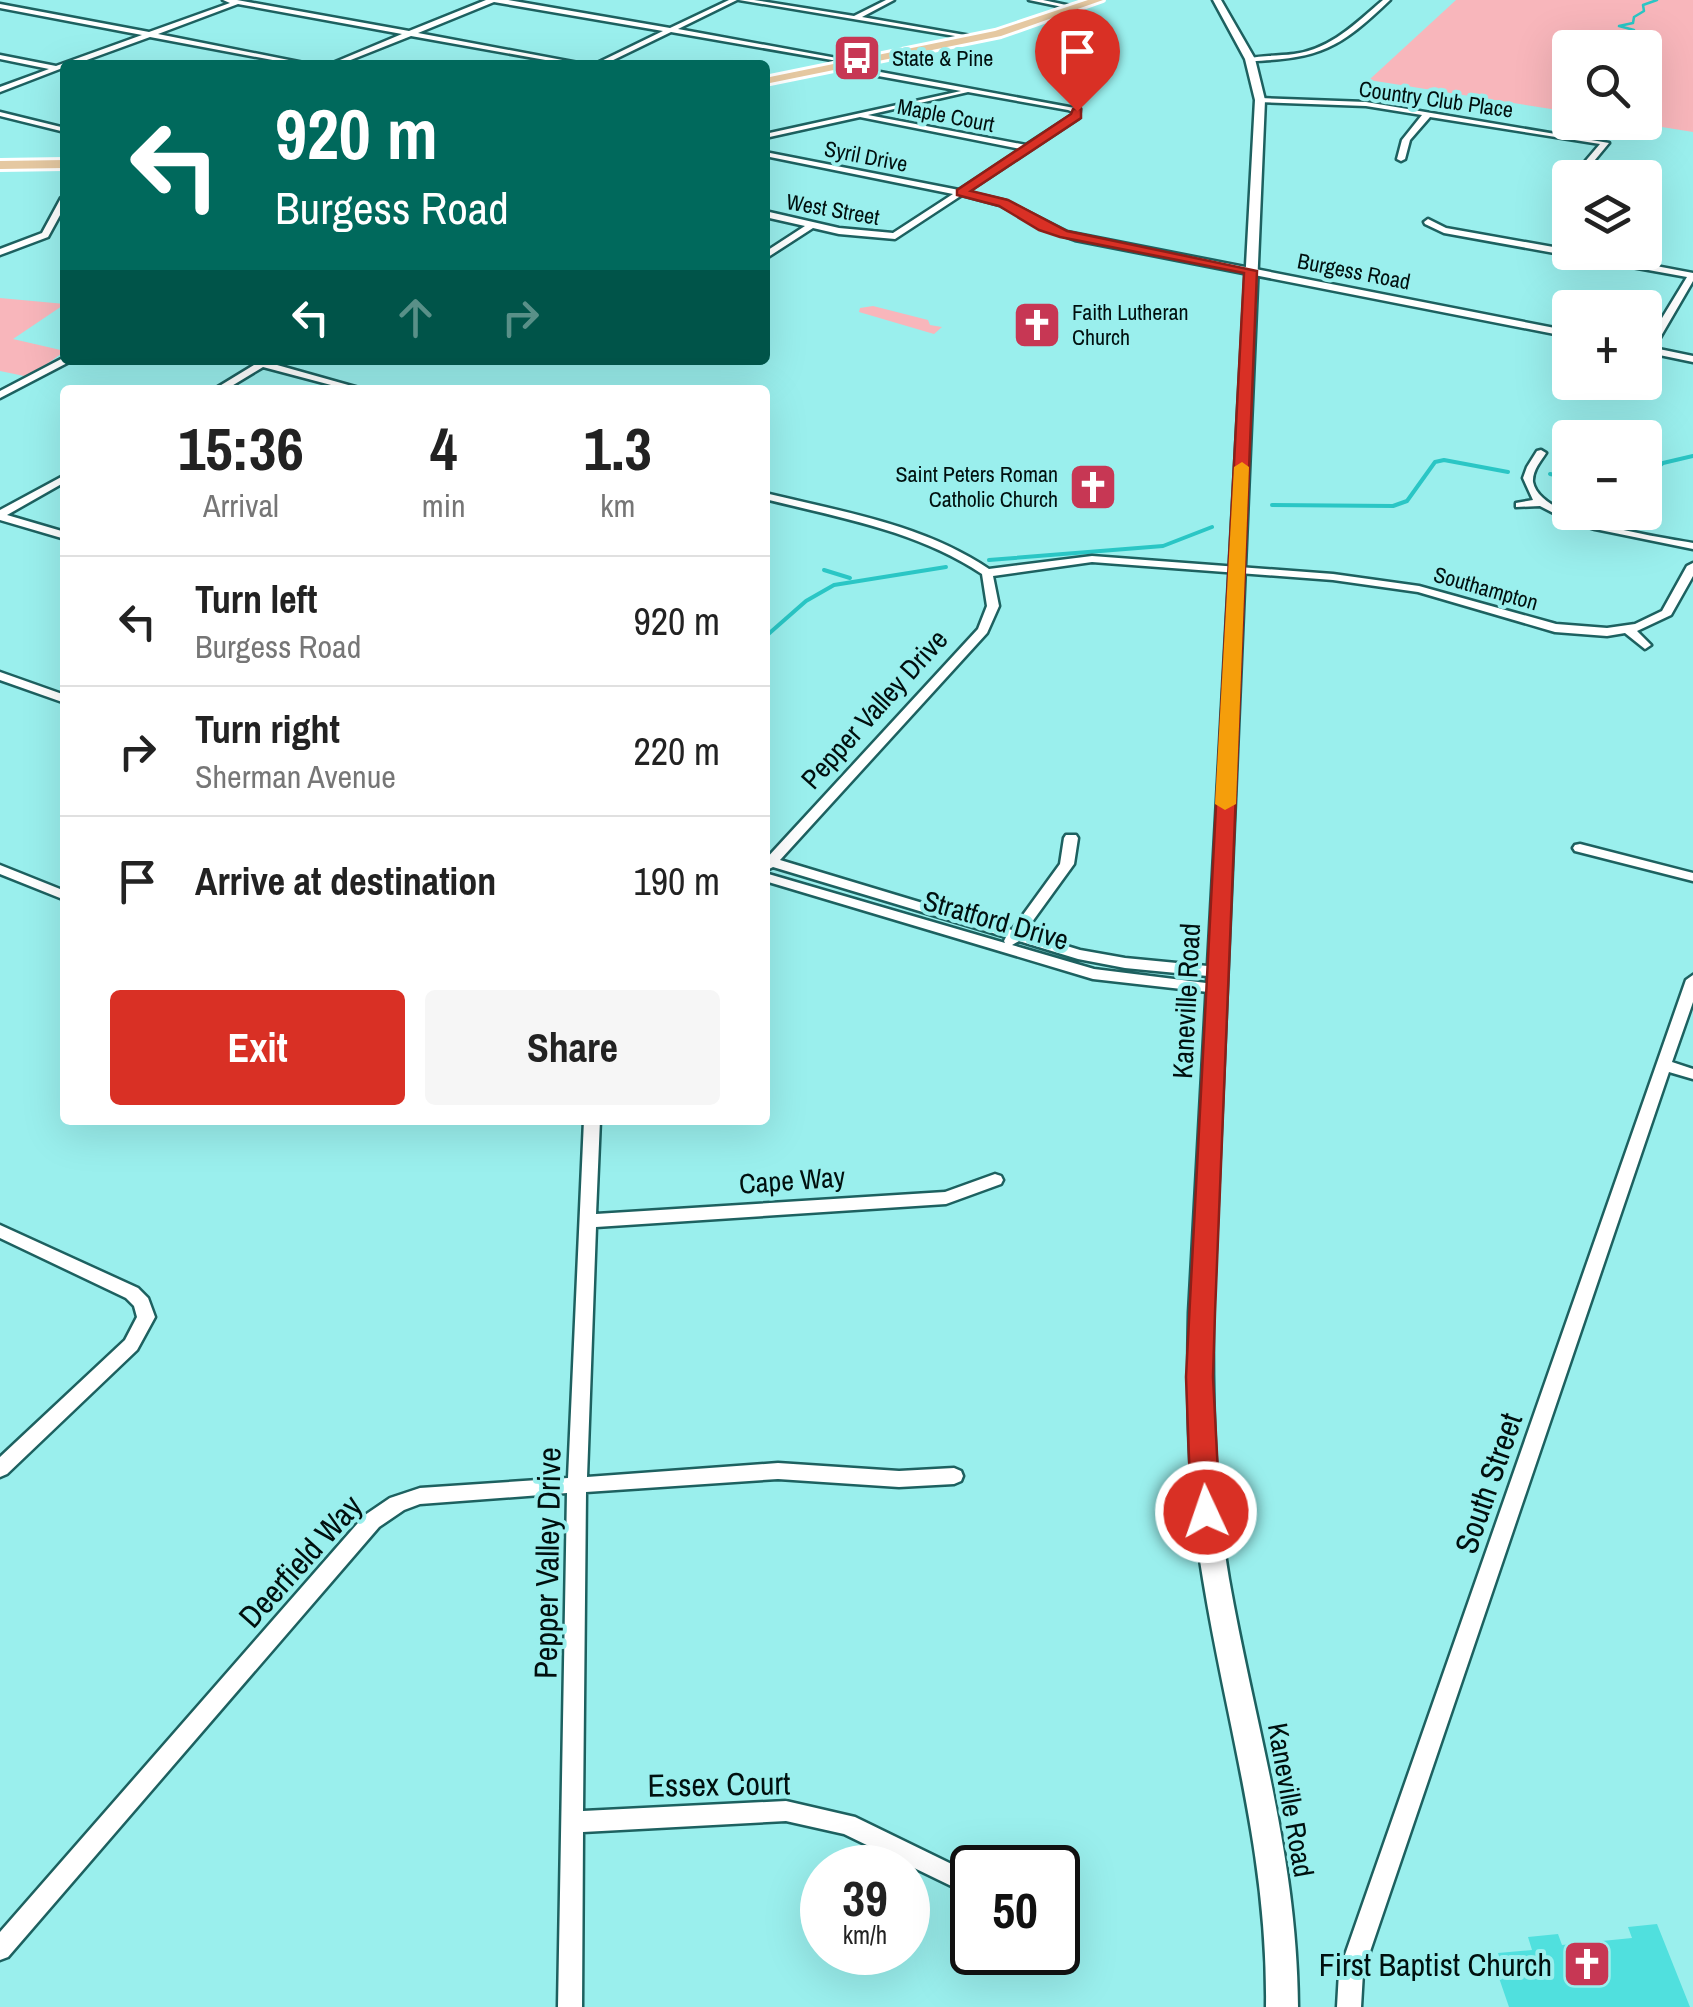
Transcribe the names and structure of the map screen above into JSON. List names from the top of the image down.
{
  "streets": {
    "main road": ["Kaneville Road"],
    "street": [
      "Country Club Place",
      "Maple Court",
      "Syril Drive",
      "West Street",
      "Burgess Road",
      "Southampton",
      "Pepper Valley Drive",
      "Stratford Drive",
      "Cape Way",
      "South Street",
      "Deerfield Way",
      "Essex Court"
    ]
  },
  "crossings": [
    ["Country Club Place", "Kaneville Road"],
    ["Syril Drive", "West Street"],
    ["Syril Drive", "Burgess Road"],
    ["West Street", "Burgess Road"],
    ["Burgess Road", "Kaneville Road"],
    ["Southampton", "Pepper Valley Drive"],
    ["Southampton", "Kaneville Road"],
    ["Pepper Valley Drive", "Cape Way"],
    ["Pepper Valley Drive", "Deerfield Way"],
    ["Pepper Valley Drive", "Essex Court"],
    ["Stratford Drive", "Kaneville Road"]
  ],
  "places": {
    "bus stop": ["State & Pine"],
    "church": ["Faith Lutheran Church", "Saint Peters Roman Catholic Church", "First Baptist Church"]
  },
  "page": {
    "map_buttons": ["+", "−"],
    "turn": ["920 m", "Burgess Road"],
    "eta": [
      "15:36",
      "Arrival",
      "4",
      "min",
      "1.3",
      "km"
    ],
    "list": [
      {
        "name": "Turn left",
        "note": "Burgess Road",
        "value": "920 m"
      },
      {
        "name": "Turn right",
        "note": "Sherman Avenue",
        "value": "220 m"
      },
      {
        "name": "Arrive at destination",
        "value": "190 m"
      }
    ],
    "buttons": ["Exit", "Share"],
    "speed": "39 km/h",
    "limit": "50"
  }
}
